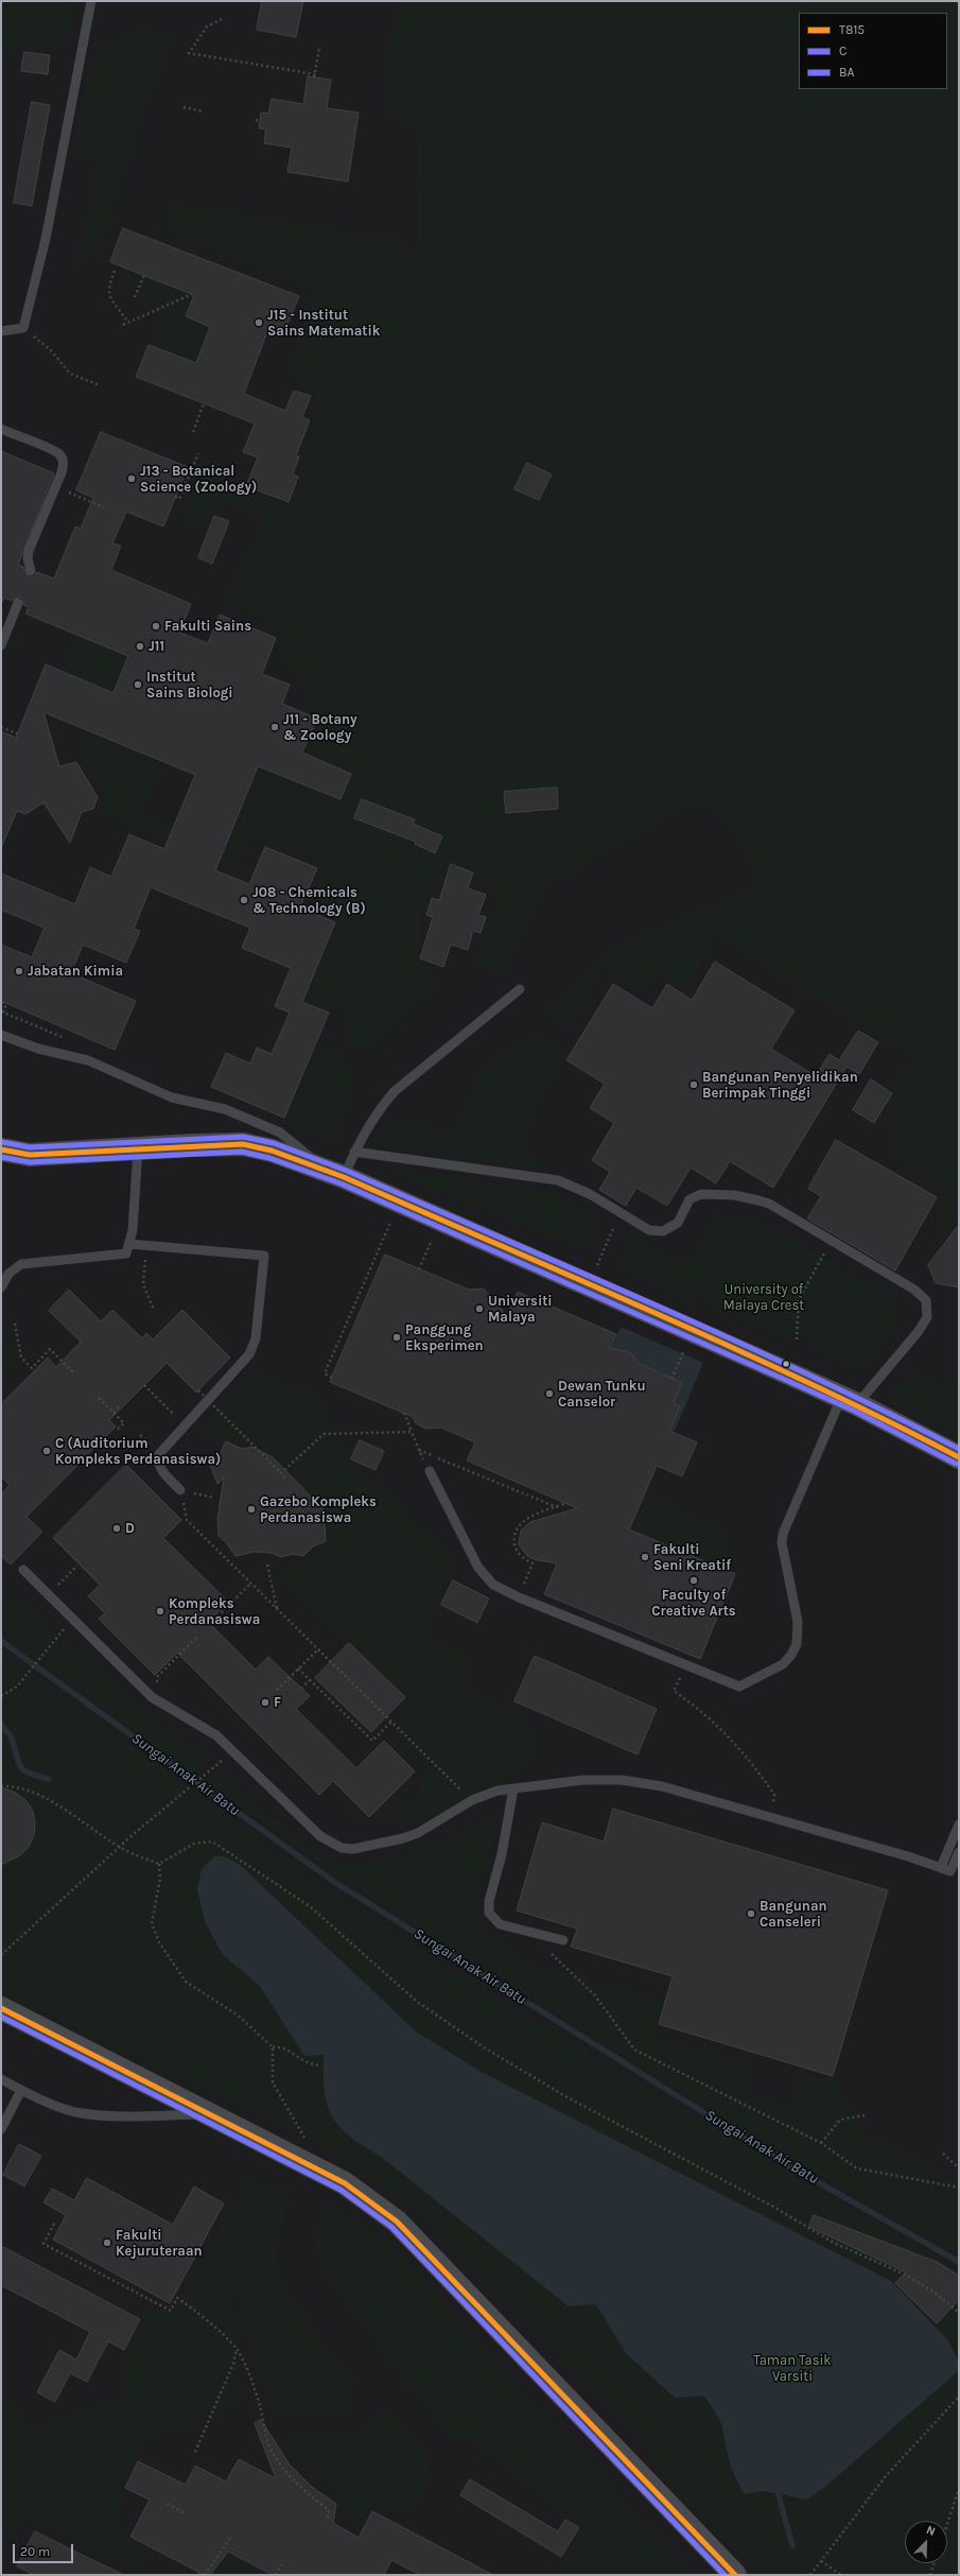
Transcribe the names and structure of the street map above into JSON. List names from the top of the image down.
{
  "water": ["Sungai Anak Air Batu"],
  "parks": ["University of Malaya Crest", "Taman Tasik Varsiti"],
  "places": [
    "J15 - Institut Sains Matematik",
    "J13 - Botanical Science (Zoology)",
    "Fakulti Sains",
    "J11",
    "Institut Sains Biologi",
    "J11 - Botany & Zoology",
    "J08 - Chemicals & Technology (B)",
    "Jabatan Kimia",
    "Bangunan Penyelidikan Berimpak Tinggi",
    "Universiti Malaya",
    "Panggung Eksperimen",
    "Dewan Tunku Canselor",
    "C (Auditorium Kompleks Perdanasiswa)",
    "Gazebo Kompleks Perdanasiswa",
    "D",
    "Fakulti Seni Kreatif",
    "Faculty of Creative Arts",
    "Kompleks Perdanasiswa",
    "F",
    "Bangunan Canseleri",
    "Fakulti Kejuruteraan"
  ],
  "lines": ["transit line BA", "transit line T815", "transit line C"],
  "legend": ["T815", "C", "BA"],
  "scale_bar": "20 m",
  "north": "top right"
}
